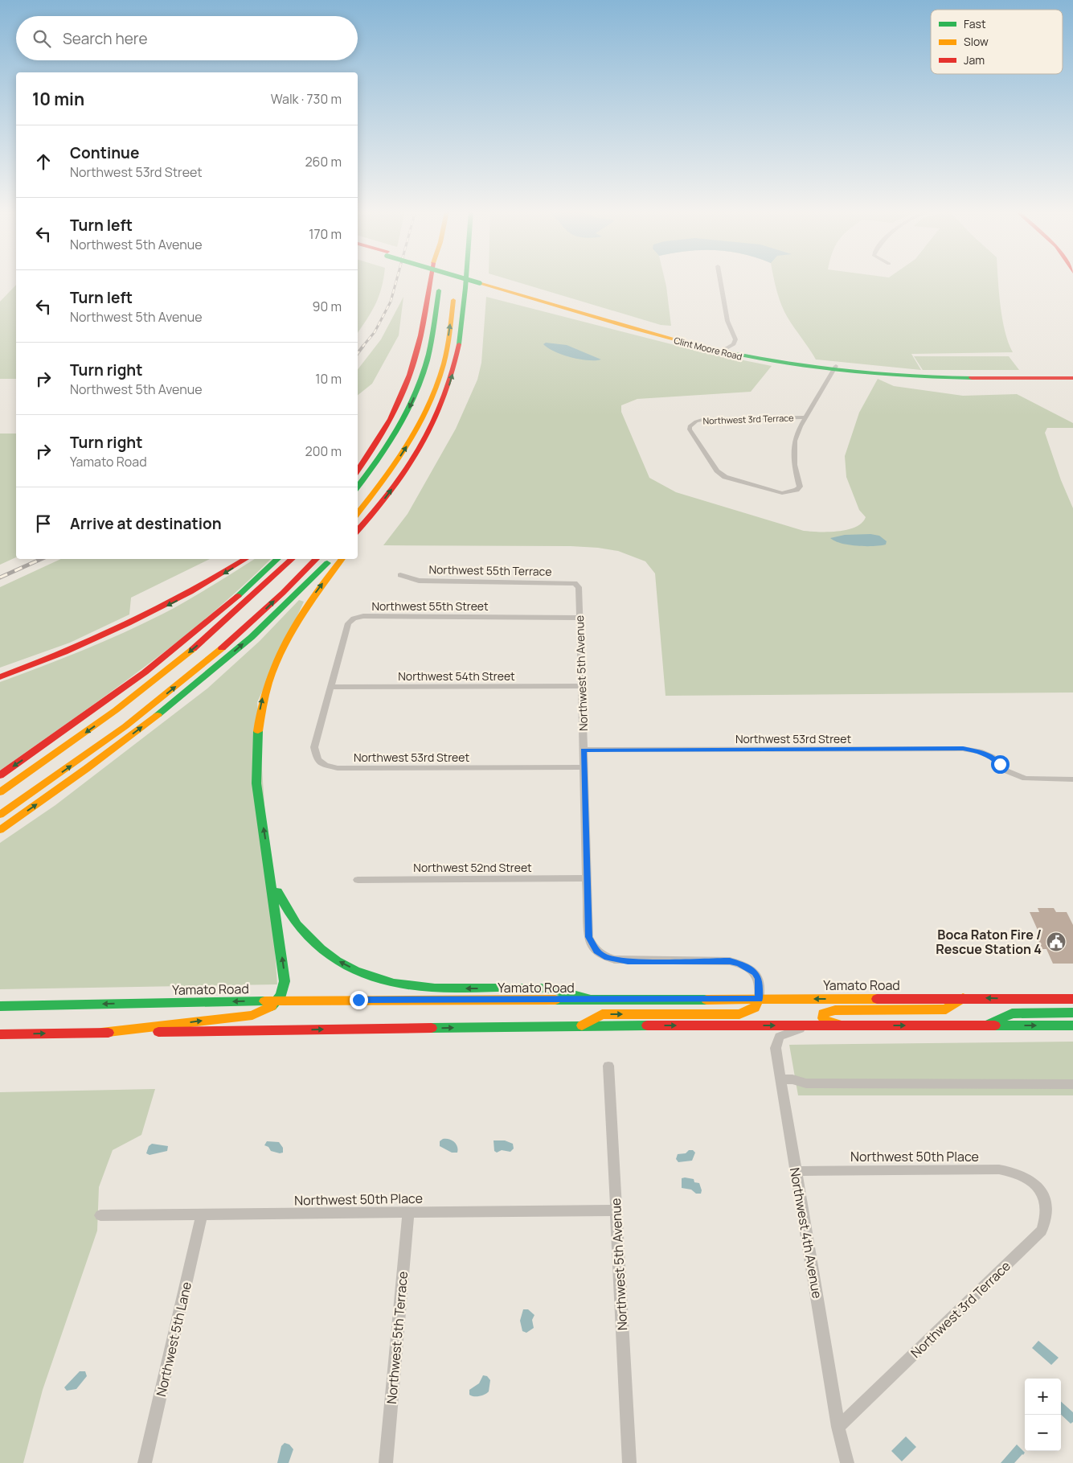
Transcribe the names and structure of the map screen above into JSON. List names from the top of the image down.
{
  "streets": {
    "main road": ["Clint Moore Road", "Yamato Road"],
    "street": [
      "Northwest 3rd Terrace",
      "Northwest 55th Terrace",
      "Northwest 55th Street",
      "Northwest 5th Avenue",
      "Northwest 54th Street",
      "Northwest 53rd Street",
      "Northwest 52nd Street",
      "Northwest 50th Place",
      "Northwest 4th Avenue",
      "Northwest 5th Terrace",
      "Northwest 5th Lane"
    ]
  },
  "crossings": [
    ["Clint Moore Road", "Northwest 3rd Terrace"],
    ["Northwest 3rd Terrace", "Northwest 50th Place"],
    ["Northwest 3rd Terrace", "Northwest 4th Avenue"],
    ["Northwest 55th Terrace", "Northwest 5th Avenue"],
    ["Northwest 55th Street", "Northwest 5th Avenue"],
    ["Northwest 55th Street", "Northwest 54th Street"],
    ["Northwest 55th Street", "Northwest 53rd Street"],
    ["Northwest 5th Avenue", "Northwest 54th Street"],
    ["Northwest 5th Avenue", "Northwest 53rd Street"],
    ["Northwest 5th Avenue", "Northwest 52nd Street"],
    ["Northwest 5th Avenue", "Yamato Road"],
    ["Northwest 5th Avenue", "Northwest 50th Place"],
    ["Northwest 54th Street", "Northwest 53rd Street"],
    ["Northwest 50th Place", "Northwest 4th Avenue"],
    ["Northwest 50th Place", "Northwest 5th Terrace"],
    ["Northwest 50th Place", "Northwest 5th Lane"]
  ],
  "places": {
    "public building": ["Boca Raton Fire / Rescue Station 4"]
  },
  "legend": ["Fast", "Slow", "Jam"],
  "page": {
    "search": "Search here",
    "heading": ["10 min", "Walk · 730 m"],
    "list": [
      ["Continue", "Northwest 53rd Street", "260 m"],
      ["Turn left", "Northwest 5th Avenue", "170 m"],
      ["Turn left", "Northwest 5th Avenue", "90 m"],
      ["Turn right", "Northwest 5th Avenue", "10 m"],
      ["Turn right", "Yamato Road", "200 m"],
      "Arrive at destination"
    ],
    "map_buttons": ["+", "−"]
  }
}
